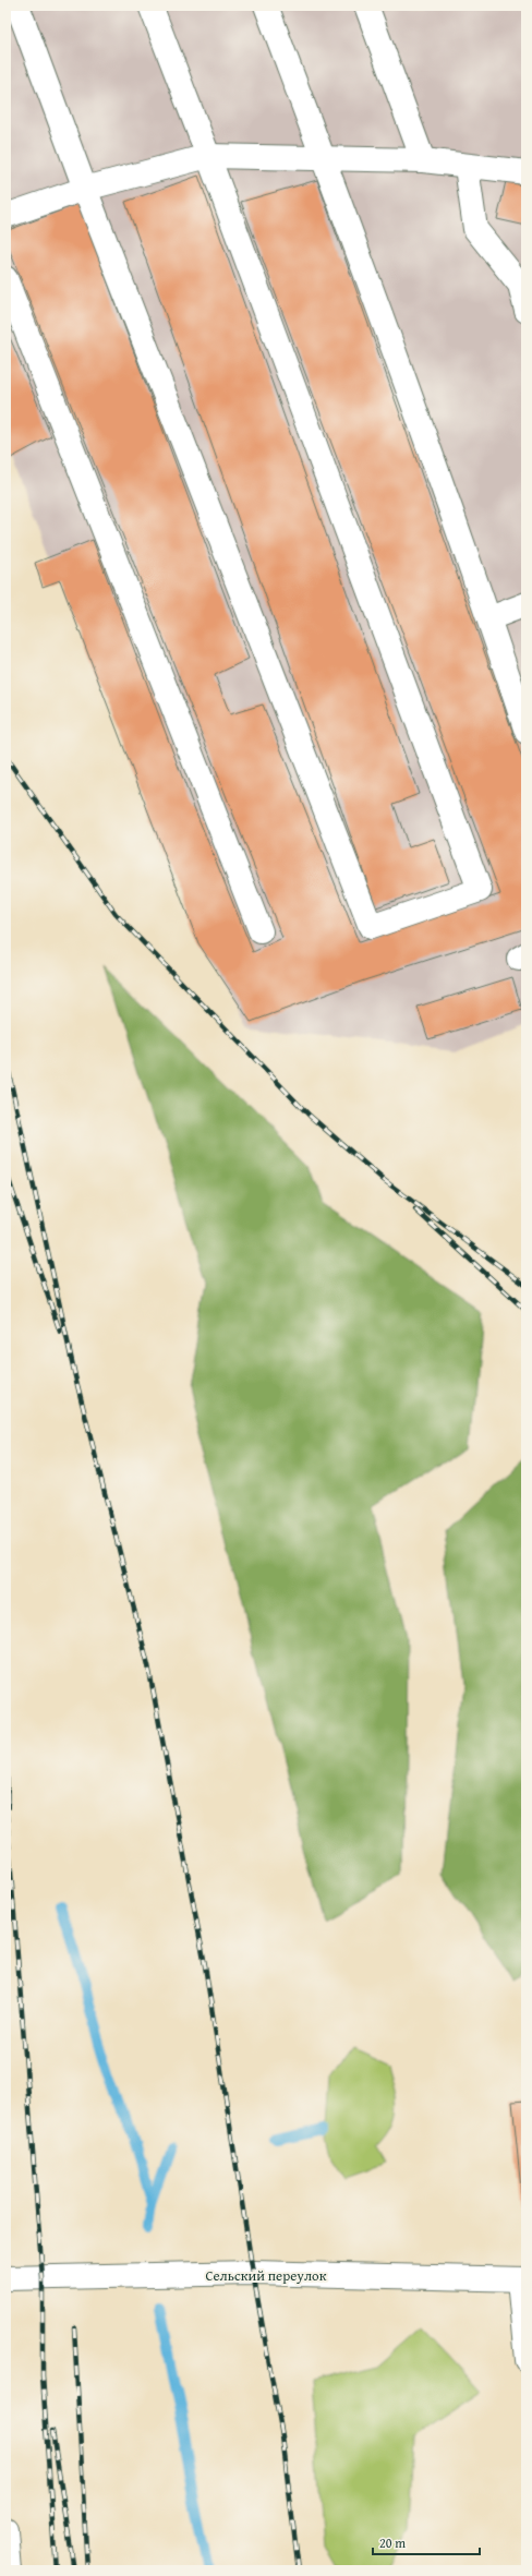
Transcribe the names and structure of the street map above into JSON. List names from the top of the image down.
{
  "streets": {
    "street": ["Сельский переулок"]
  },
  "scale_bar": "20 m"
}
